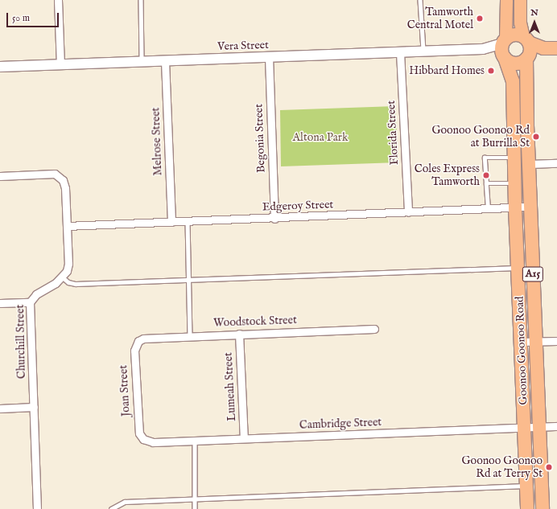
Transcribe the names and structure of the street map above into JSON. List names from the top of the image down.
{
  "streets": {
    "highway": ["A15", "Goonoo Goonoo Road"],
    "street": [
      "Vera Street",
      "Florida Street",
      "Begonia Street",
      "Melrose Street",
      "Edgeroy Street",
      "Woodstock Street",
      "Churchill Street",
      "Lumeah Street",
      "Joan Street",
      "Cambridge Street"
    ]
  },
  "crossings": [
    ["Vera Street", "Florida Street"],
    ["Vera Street", "Begonia Street"],
    ["Vera Street", "Melrose Street"],
    ["Vera Street", "A15"],
    ["Vera Street", "Goonoo Goonoo Road"],
    ["Florida Street", "Edgeroy Street"],
    ["Begonia Street", "Edgeroy Street"],
    ["Melrose Street", "Edgeroy Street"],
    ["Edgeroy Street", "Goonoo Goonoo Road"],
    ["A15", "Goonoo Goonoo Road"],
    ["Woodstock Street", "Lumeah Street"],
    ["Woodstock Street", "Joan Street"],
    ["Goonoo Goonoo Road", "Cambridge Street"],
    ["Lumeah Street", "Cambridge Street"],
    ["Joan Street", "Cambridge Street"]
  ],
  "parks": ["Altona Park"],
  "places": [
    "Tamworth Central Motel",
    "Hibbard Homes",
    "Goonoo Goonoo Rd at Burrilla St",
    "Coles Express Tamworth",
    "Goonoo Goonoo Rd at Terry St"
  ],
  "scale_bar": "50 m",
  "north": "top"
}
